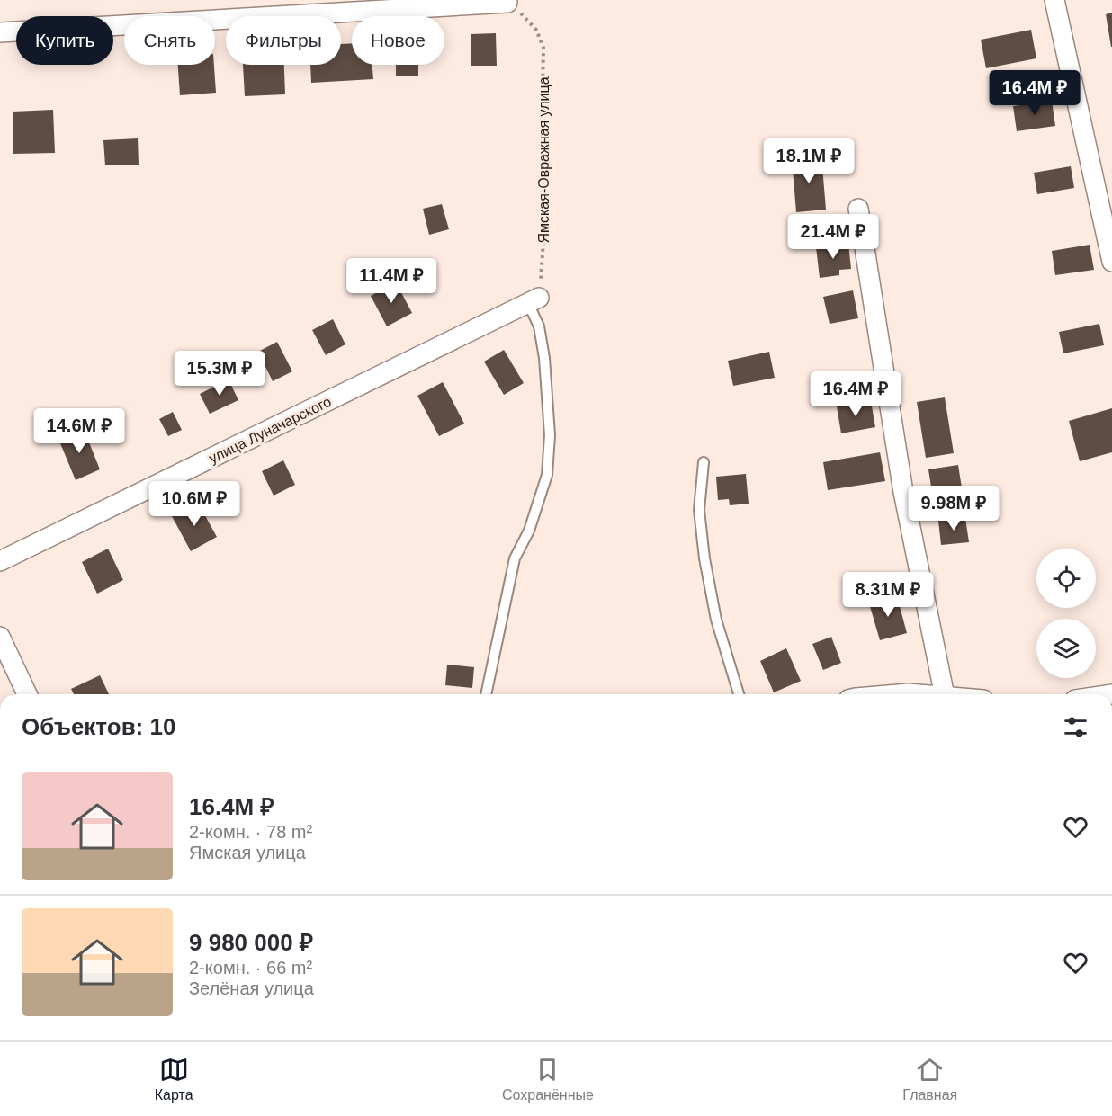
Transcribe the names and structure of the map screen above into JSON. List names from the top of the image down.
{
  "streets": {
    "street": ["улица Луначарского"],
    "path": ["Ямская-Овражная улица"]
  },
  "crossings": [
    ["Ямская-Овражная улица", "улица Луначарского"]
  ],
  "page": {
    "chip": [
      "Купить",
      "Снять",
      "Фильтры",
      "Новое"
    ],
    "price": [
      "16.4M ₽",
      "18.1M ₽",
      "21.4M ₽",
      "11.4M ₽",
      "15.3M ₽",
      "16.4M ₽",
      "14.6M ₽",
      "10.6M ₽",
      "9.98M ₽",
      "8.31M ₽"
    ],
    "heading": "Объектов: 10",
    "list": [
      {
        "name": "16.4M ₽",
        "note": "2-комн. · 78 m² · Ямская улица"
      },
      {
        "name": "9 980 000 ₽",
        "note": "2-комн. · 66 m² · Зелёная улица"
      }
    ],
    "tabs": ["Карта", "Сохранённые", "Главная"]
  }
}
